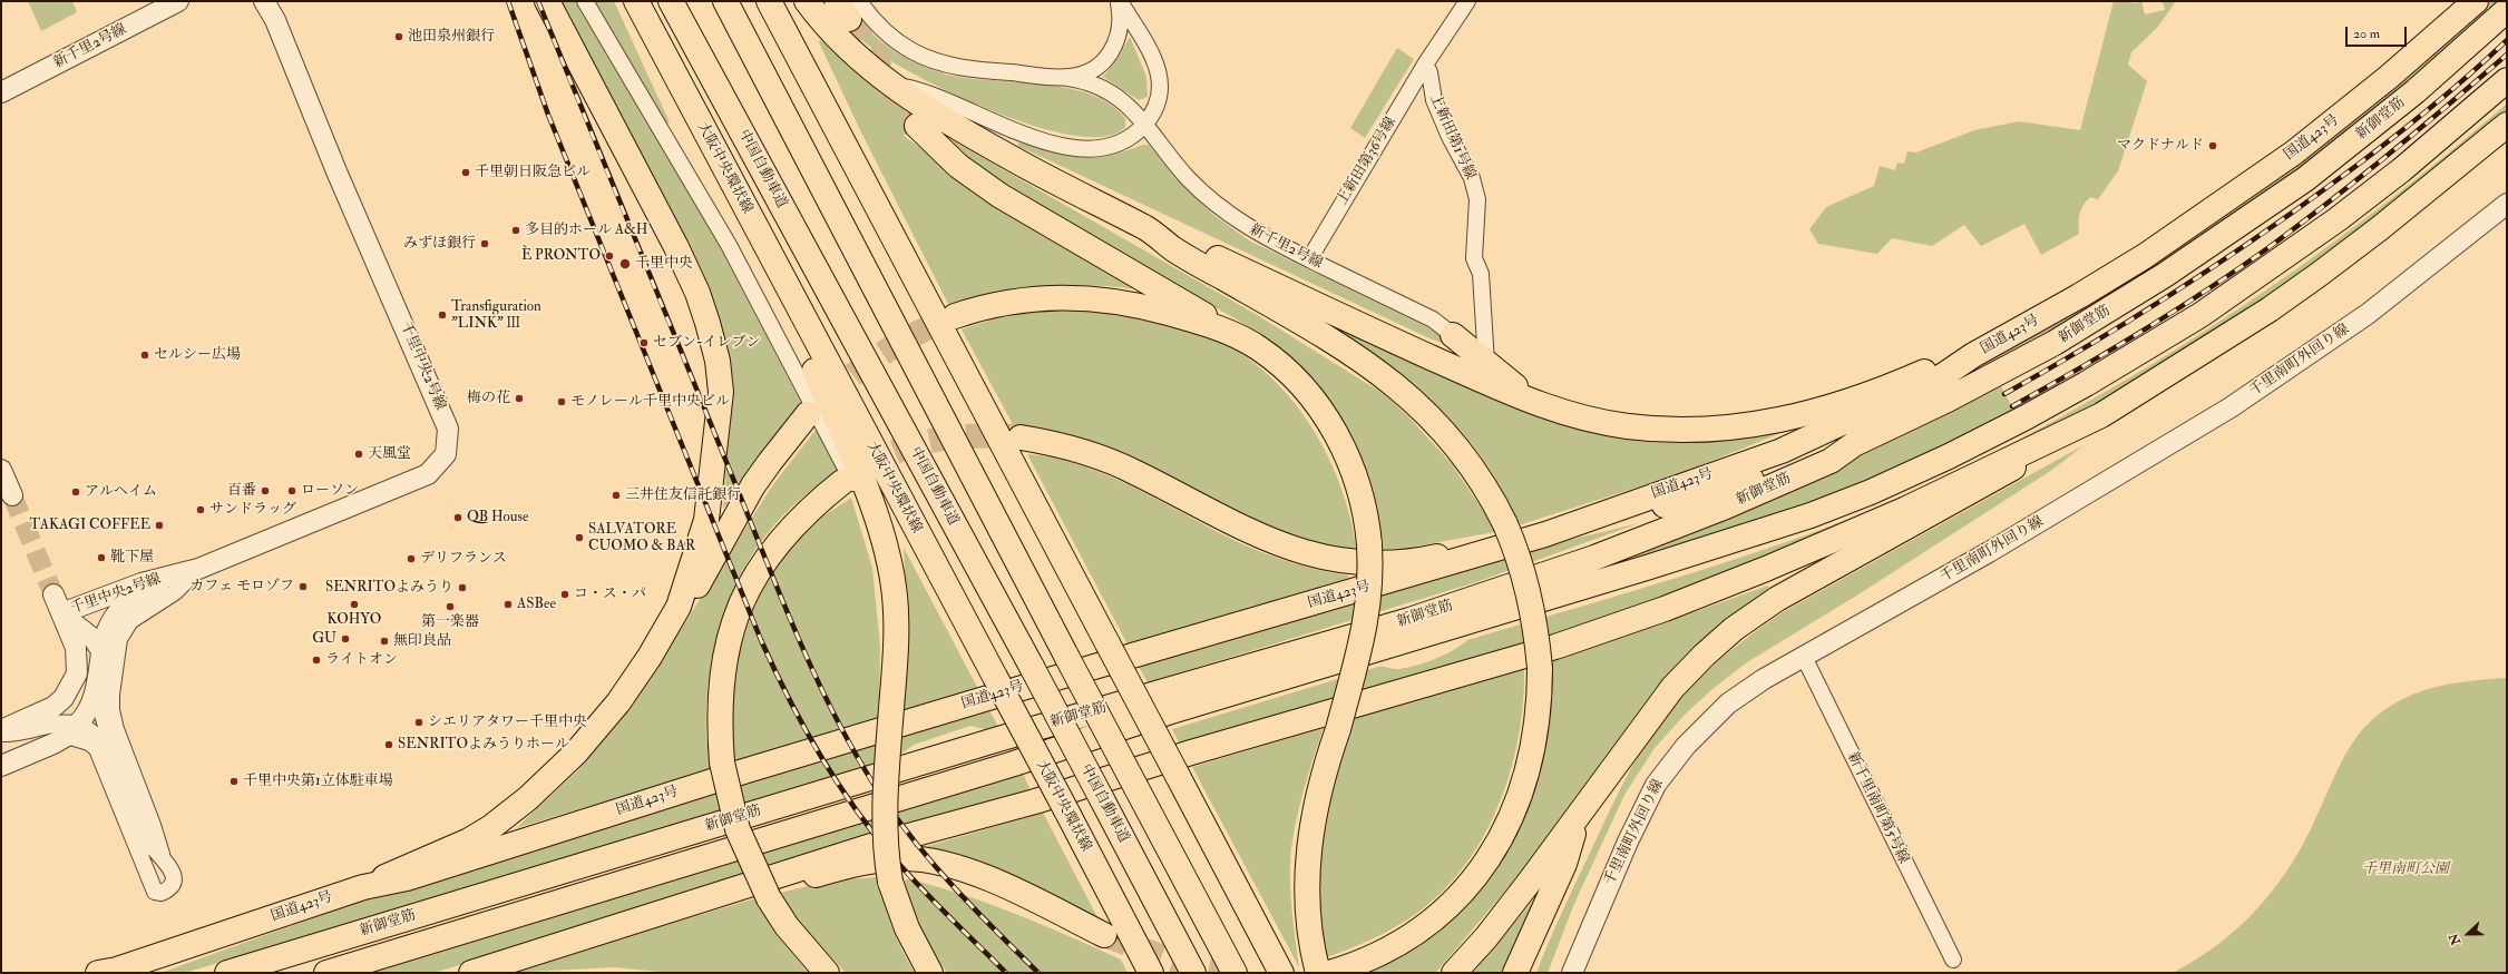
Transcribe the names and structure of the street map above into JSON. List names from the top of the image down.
{
  "streets": {
    "main road": [
      "新御堂筋",
      "国道423号",
      "大阪中央環状線",
      "中国自動車道"
    ],
    "street": [
      "新千里2号線",
      "上新田第1号線",
      "上新田第36号線",
      "千里南町外回り線",
      "千里中央2号線",
      "新千里南町第5号線"
    ]
  },
  "crossings": [
    ["新千里2号線", "上新田第36号線"],
    ["上新田第1号線", "上新田第36号線"],
    ["千里南町外回り線", "新千里南町第5号線"]
  ],
  "parks": ["千里南町公園"],
  "places": [
    "池田泉州銀行",
    "マクドナルド",
    "千里朝日阪急ビル",
    "多目的ホール A&H",
    "みずほ銀行",
    "È PRONTO",
    "千里中央",
    "Transfiguration \"LINK\" Ⅲ",
    "セブン-イレブン",
    "セルシー広場",
    "梅の花",
    "モノレール千里中央ビル",
    "天風堂",
    "百番",
    "ローソン",
    "アルヘイム",
    "三井住友信託銀行",
    "サンドラッグ",
    "QB House",
    "TAKAGI COFFEE",
    "SALVATORE CUOMO & BAR",
    "靴下屋",
    "デリフランス",
    "カフェ モロゾフ",
    "SENRITOよみうり",
    "コ・ス・パ",
    "KOHYO",
    "ASBee",
    "第一楽器",
    "GU",
    "無印良品",
    "ライトオン",
    "シエリアタワー千里中央",
    "SENRITOよみうりホール",
    "千里中央第1立体駐車場"
  ],
  "scale_bar": "20 m",
  "north": "left"
}
